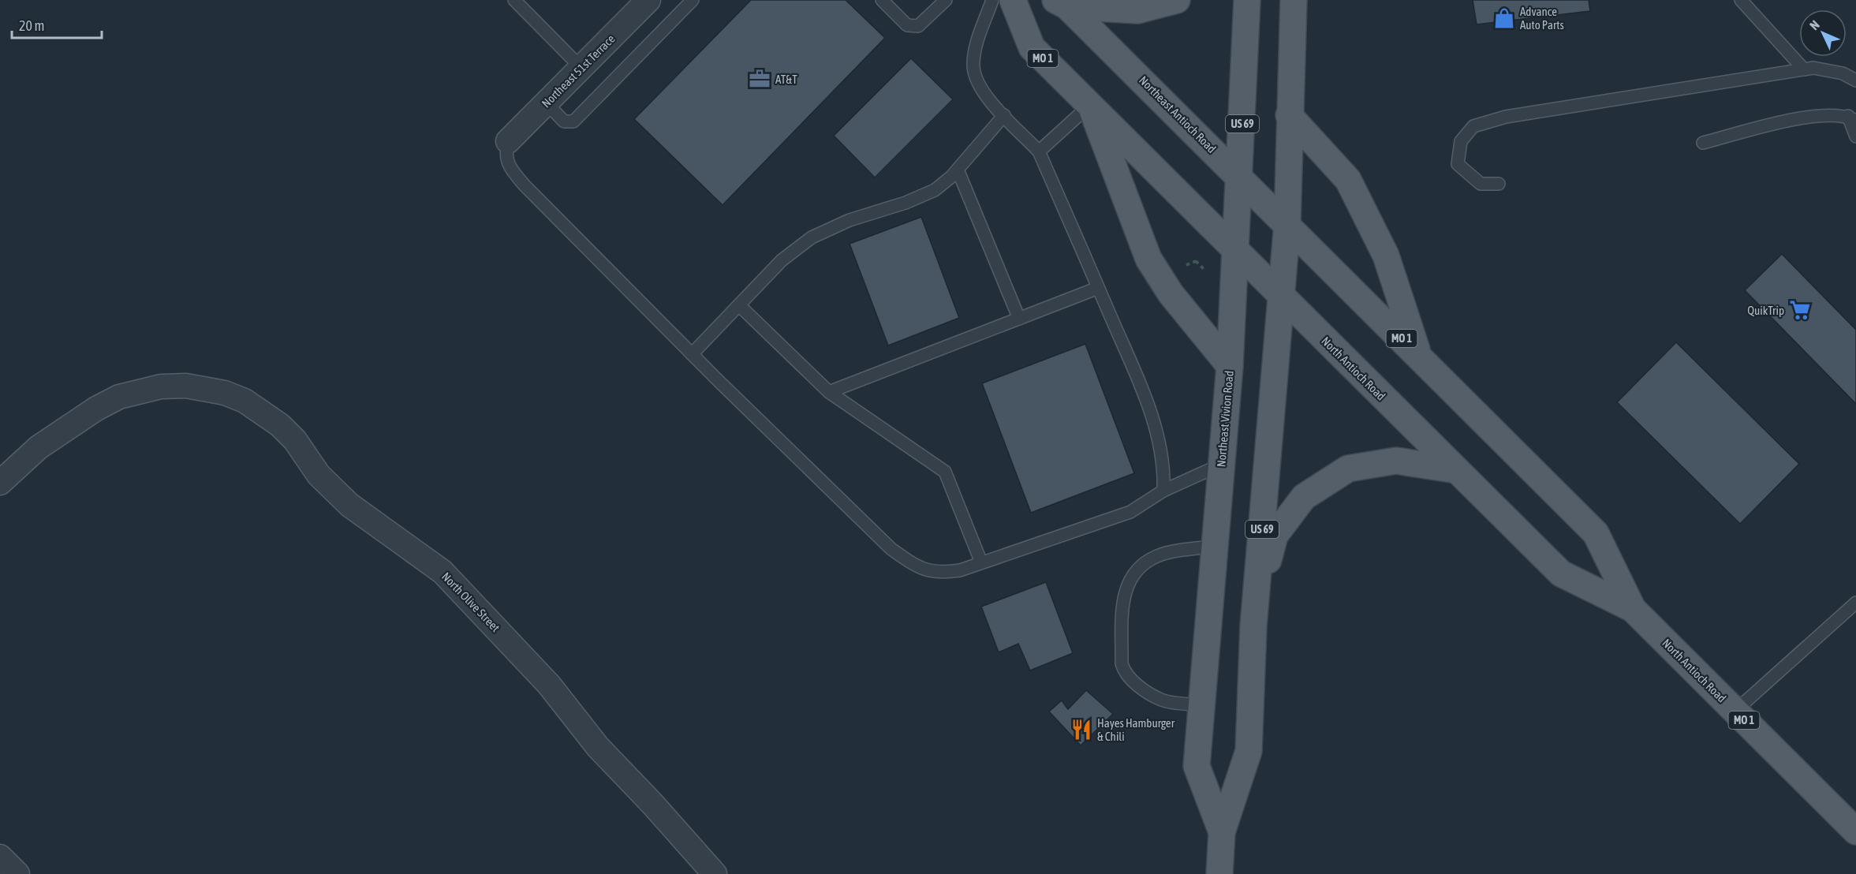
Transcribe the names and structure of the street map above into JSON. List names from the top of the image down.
{
  "streets": {
    "main road": [
      "MO 1",
      "Northeast Antioch Road",
      "US 69",
      "North Antioch Road",
      "Northeast Vivion Road"
    ],
    "street": ["Northeast 51st Terrace", "North Olive Street"]
  },
  "crossings": [
    ["MO 1", "North Antioch Road"],
    ["Northeast Antioch Road", "North Antioch Road"],
    ["Northeast Antioch Road", "Northeast Vivion Road"],
    ["North Antioch Road", "Northeast Vivion Road"]
  ],
  "places": {
    "shop": ["Advance Auto Parts"],
    "office": ["AT&T"],
    "supermarket": ["QuikTrip"],
    "restaurant": ["Hayes Hamburger & Chili"]
  },
  "scale_bar": "20 m",
  "north": "top left"
}
